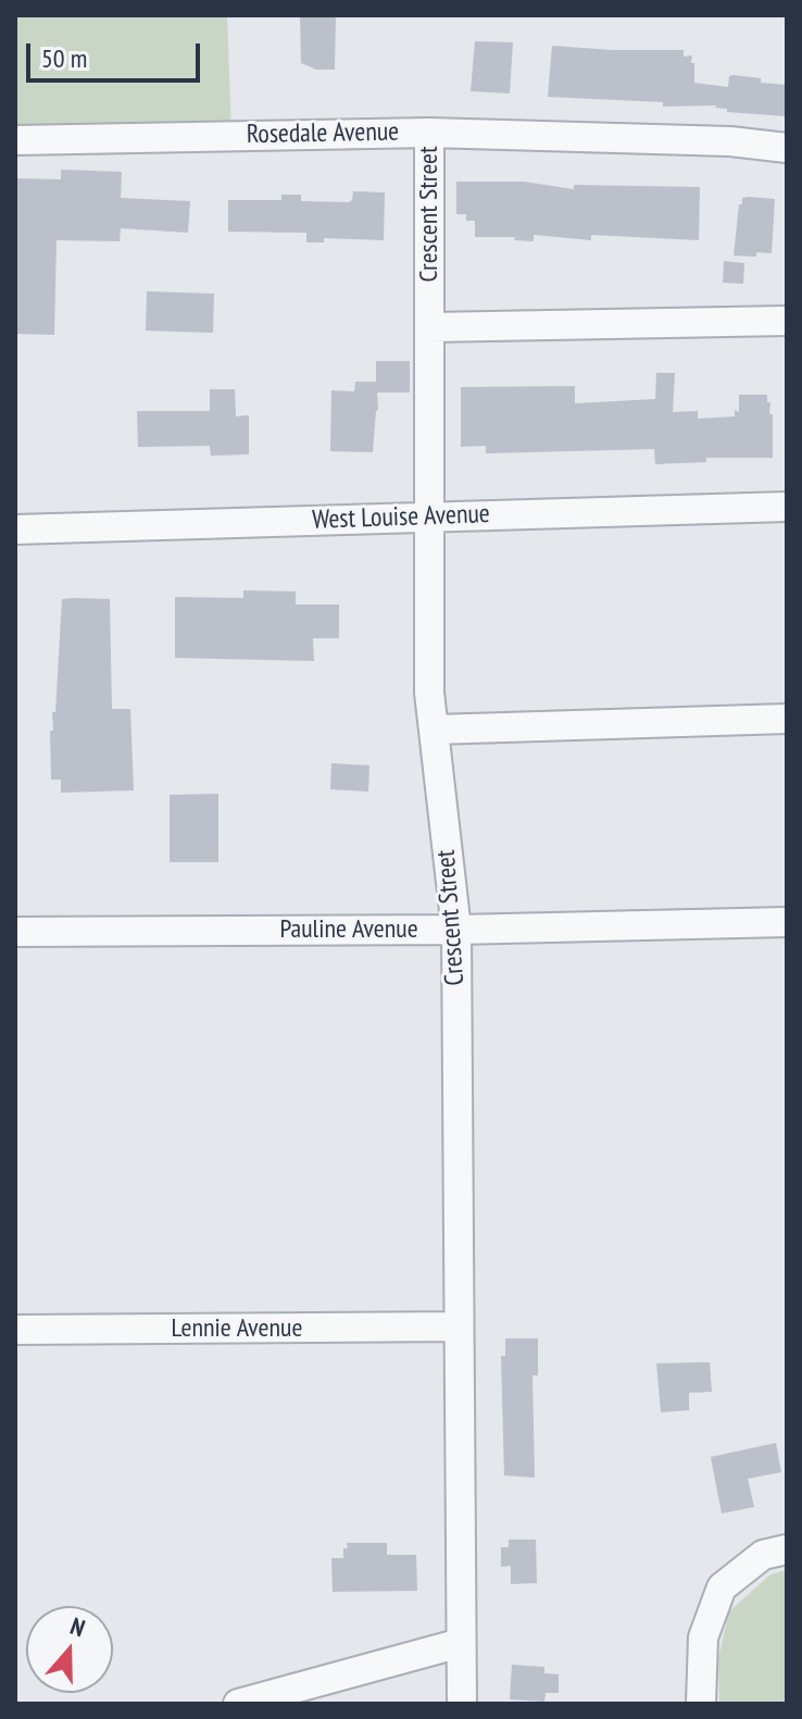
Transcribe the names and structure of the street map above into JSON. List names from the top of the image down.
{
  "streets": {
    "street": [
      "Rosedale Avenue",
      "Crescent Street",
      "West Louise Avenue",
      "Pauline Avenue",
      "Lennie Avenue"
    ]
  },
  "crossings": [
    ["Rosedale Avenue", "Crescent Street"],
    ["Crescent Street", "West Louise Avenue"],
    ["Crescent Street", "Pauline Avenue"],
    ["Crescent Street", "Lennie Avenue"]
  ],
  "scale_bar": "50 m",
  "north": "top"
}
